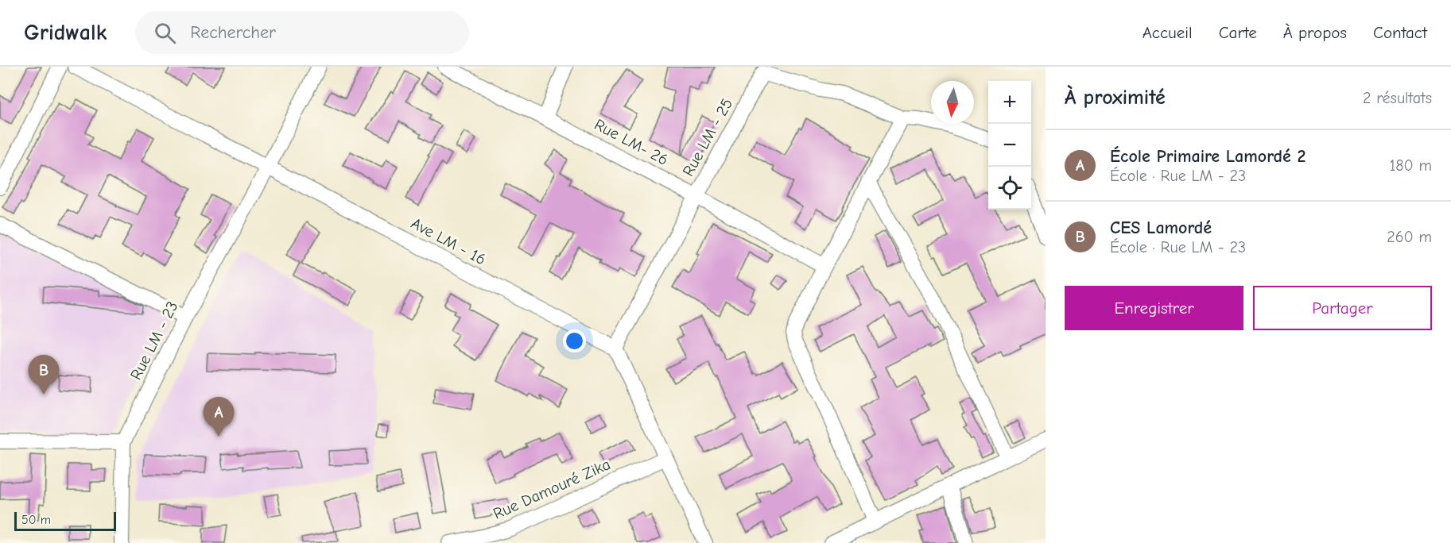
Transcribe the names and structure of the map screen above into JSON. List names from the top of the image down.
{
  "streets": {
    "street": [
      "Rue LM - 25",
      "Rue LM- 26",
      "Ave LM - 16",
      "Rue LM - 23",
      "Rue Damouré Zika"
    ]
  },
  "crossings": [
    ["Rue LM - 25", "Rue LM- 26"],
    ["Rue LM - 25", "Ave LM - 16"],
    ["Ave LM - 16", "Rue LM - 23"]
  ],
  "scale_bar": "50 m",
  "north": "bottom",
  "page": {
    "header": "Gridwalk",
    "search": "Rechercher",
    "nav": [
      "Accueil",
      "Carte",
      "À propos",
      "Contact"
    ],
    "heading": ["À proximité", "2 résultats"],
    "map_buttons": ["+", "−"],
    "list": [
      {
        "mark": "A",
        "name": "École Primaire Lamordé 2",
        "note": "École · Rue LM - 23",
        "value": "180 m"
      },
      {
        "mark": "B",
        "name": "CES Lamordé",
        "note": "École · Rue LM - 23",
        "value": "260 m"
      }
    ],
    "buttons": ["Enregistrer", "Partager"],
    "pins": ["B", "A"],
    "scale": "50 m"
  }
}
